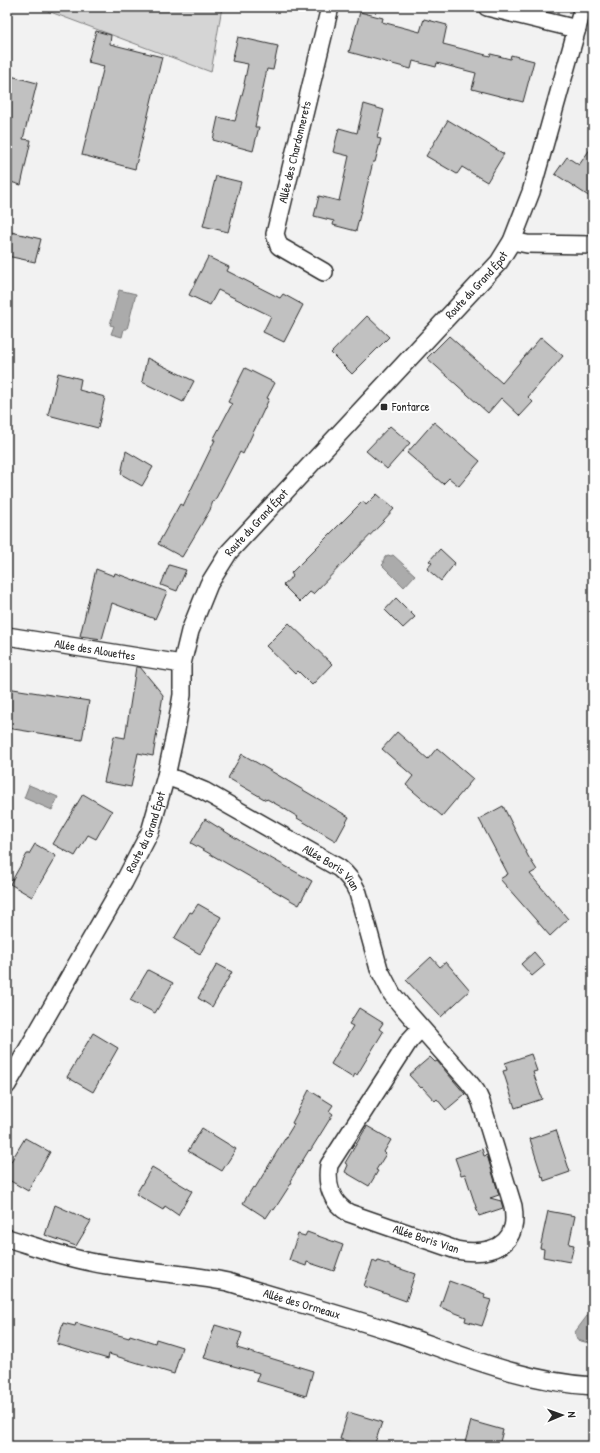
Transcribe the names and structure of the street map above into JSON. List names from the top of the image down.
{
  "streets": {
    "street": [
      "Allée des Chardonnerets",
      "Route du Grand Épot",
      "Allée des Alouettes",
      "Allée Boris Vian",
      "Allée des Ormeaux"
    ]
  },
  "crossings": [
    ["Route du Grand Épot", "Allée des Alouettes"],
    ["Route du Grand Épot", "Allée Boris Vian"]
  ],
  "places": {
    "transit": ["Fontarce"]
  },
  "north": "right"
}
